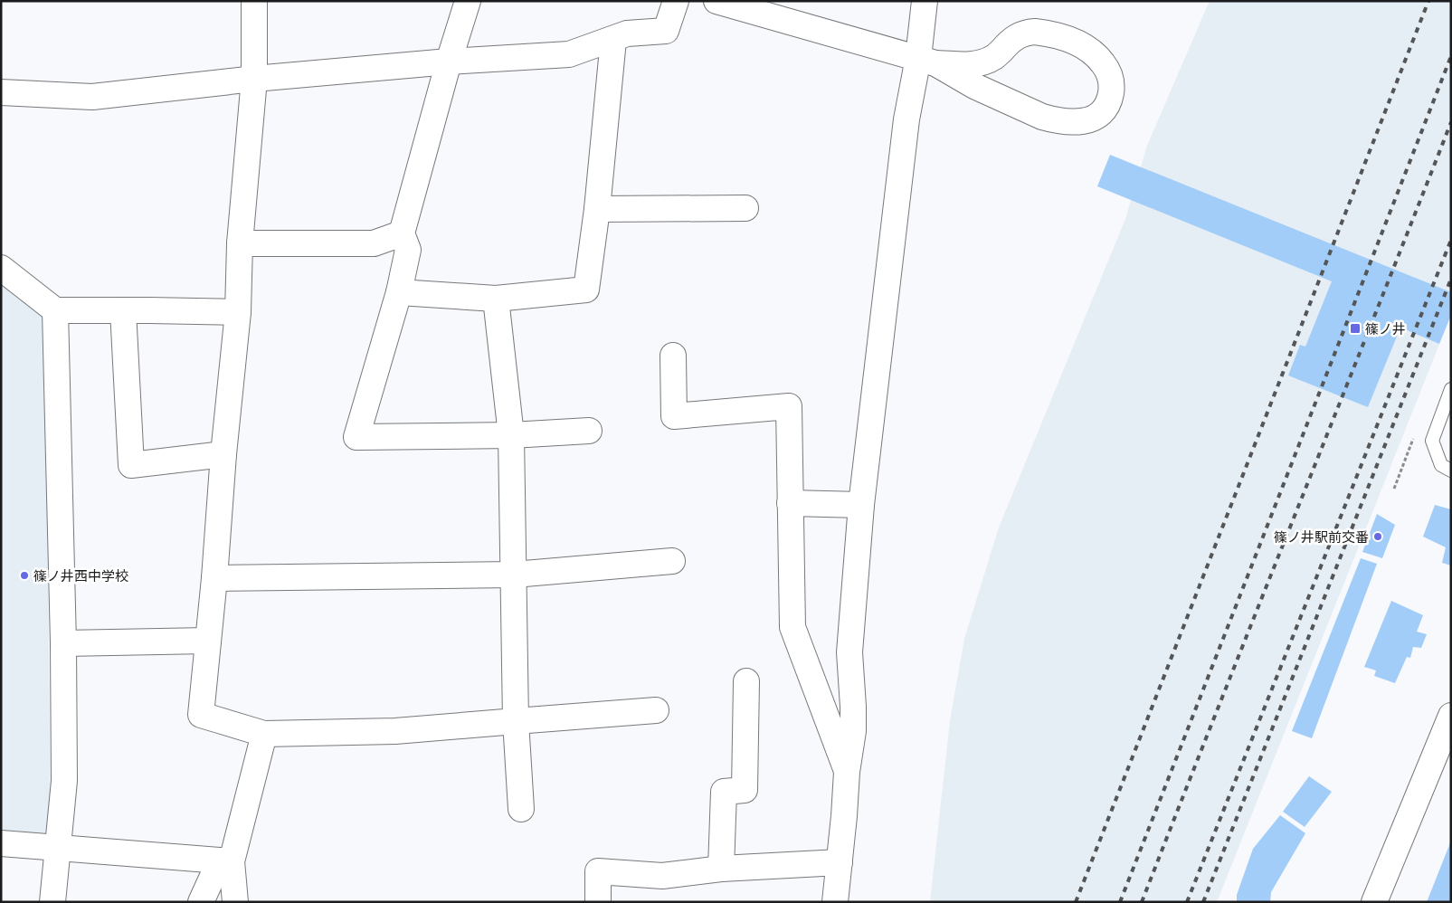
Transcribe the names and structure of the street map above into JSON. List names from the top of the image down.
{
  "places": {
    "transit": ["篠ノ井"],
    "other": ["篠ノ井駅前交番", "篠ノ井西中学校"]
  }
}
